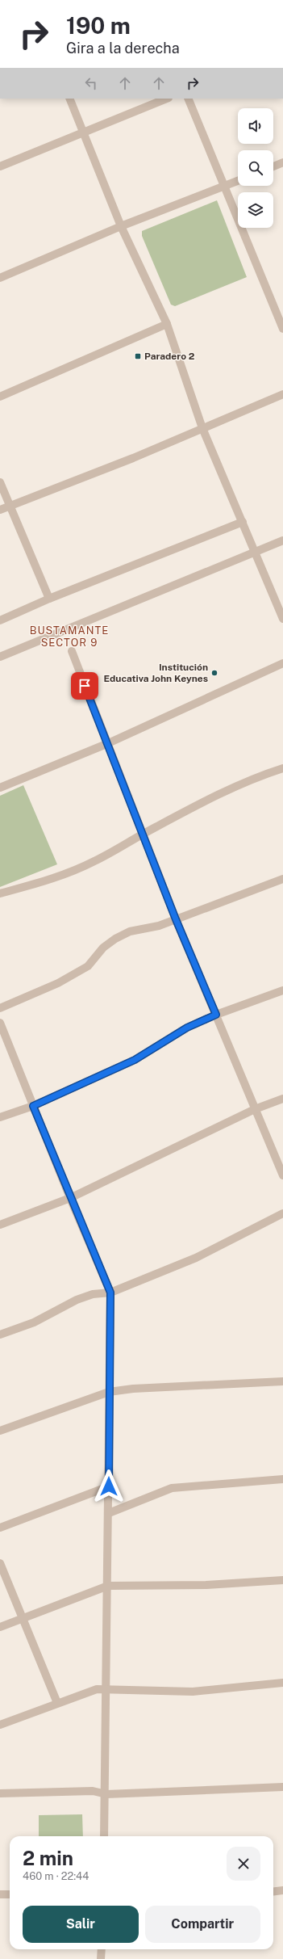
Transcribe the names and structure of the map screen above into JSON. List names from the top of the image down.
{
  "districts": ["BUSTAMANTE SECTOR 9"],
  "places": {
    "transit": ["Paradero 2"],
    "other": ["Institución Educativa John Keynes"]
  },
  "page": {
    "turn": ["190 m", "Gira a la derecha"],
    "heading": ["2 min", "460 m · 22:44"],
    "buttons": ["Salir", "Compartir"]
  }
}
